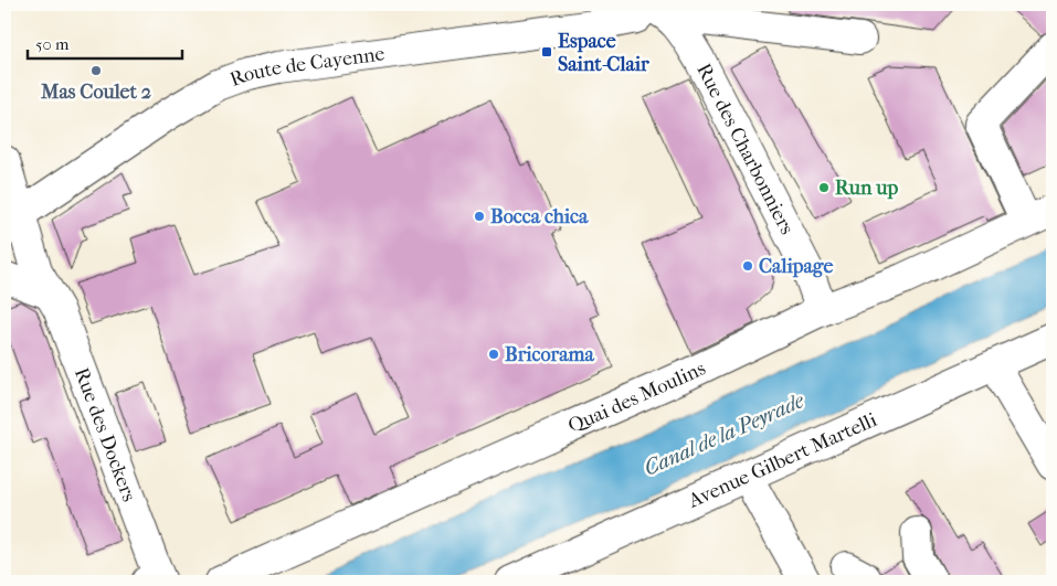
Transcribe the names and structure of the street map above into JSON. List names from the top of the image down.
{
  "streets": {
    "street": [
      "Route de Cayenne",
      "Rue des Charbonniers",
      "Quai des Moulins",
      "Rue des Dockers",
      "Avenue Gilbert Martelli"
    ]
  },
  "crossings": [
    ["Route de Cayenne", "Rue des Charbonniers"],
    ["Route de Cayenne", "Rue des Dockers"],
    ["Rue des Charbonniers", "Quai des Moulins"]
  ],
  "water": ["Canal de la Peyrade"],
  "places": {
    "transit": ["Espace Saint-Clair"],
    "other": [
      "Mas Coulet 2",
      "Run up",
      "Bocca chica",
      "Calipage",
      "Bricorama"
    ]
  },
  "scale_bar": "50 m"
}
